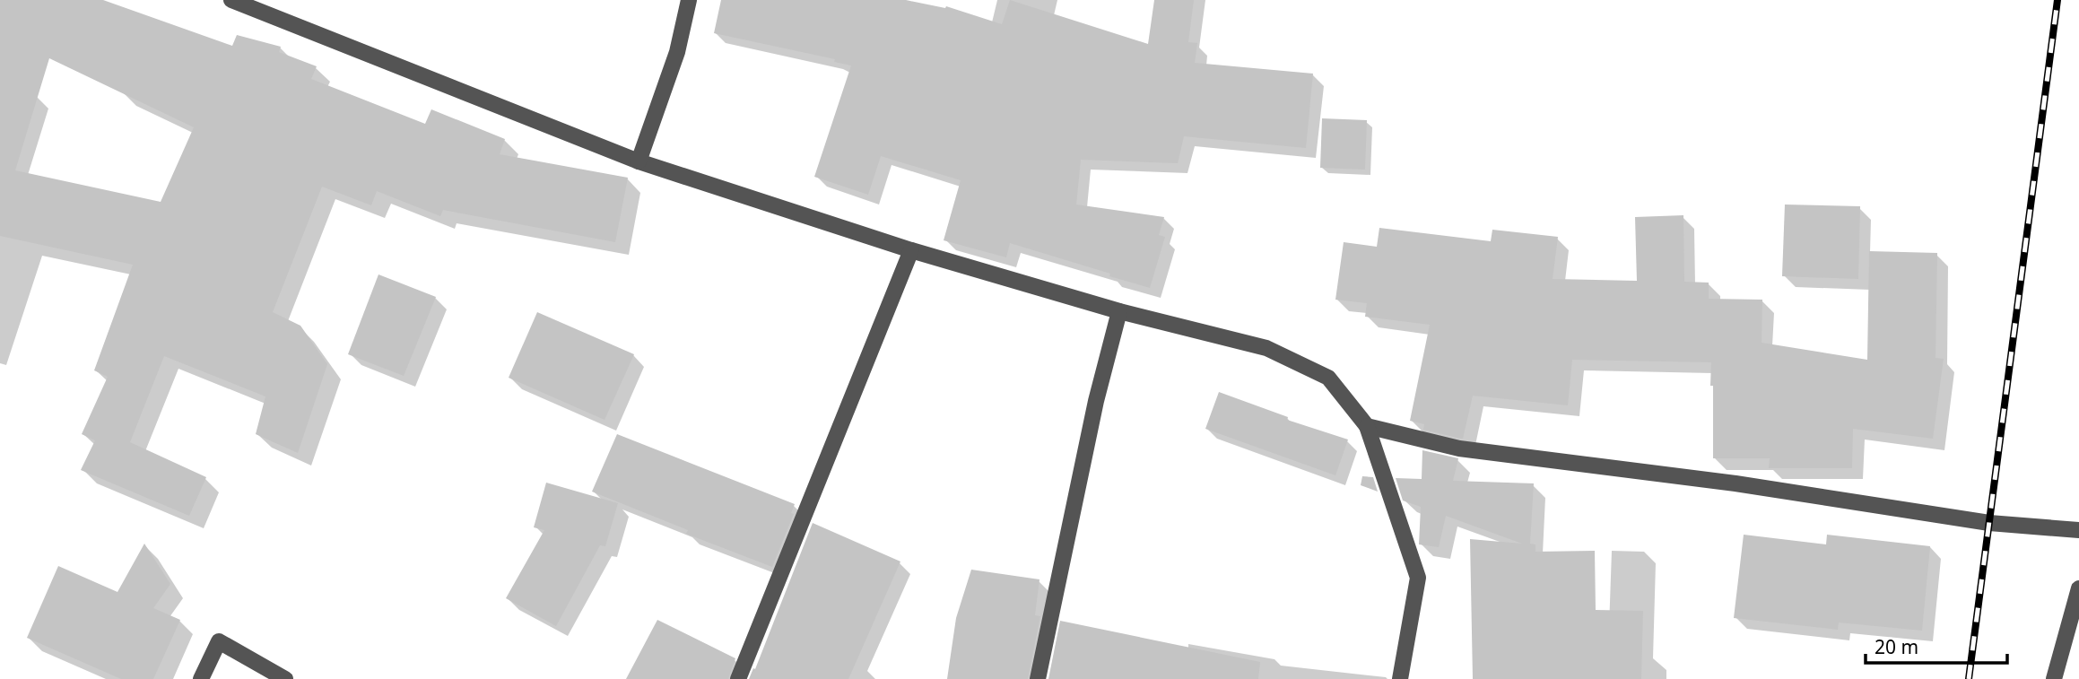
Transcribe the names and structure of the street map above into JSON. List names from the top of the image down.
{
  "scale_bar": "20 m"
}
